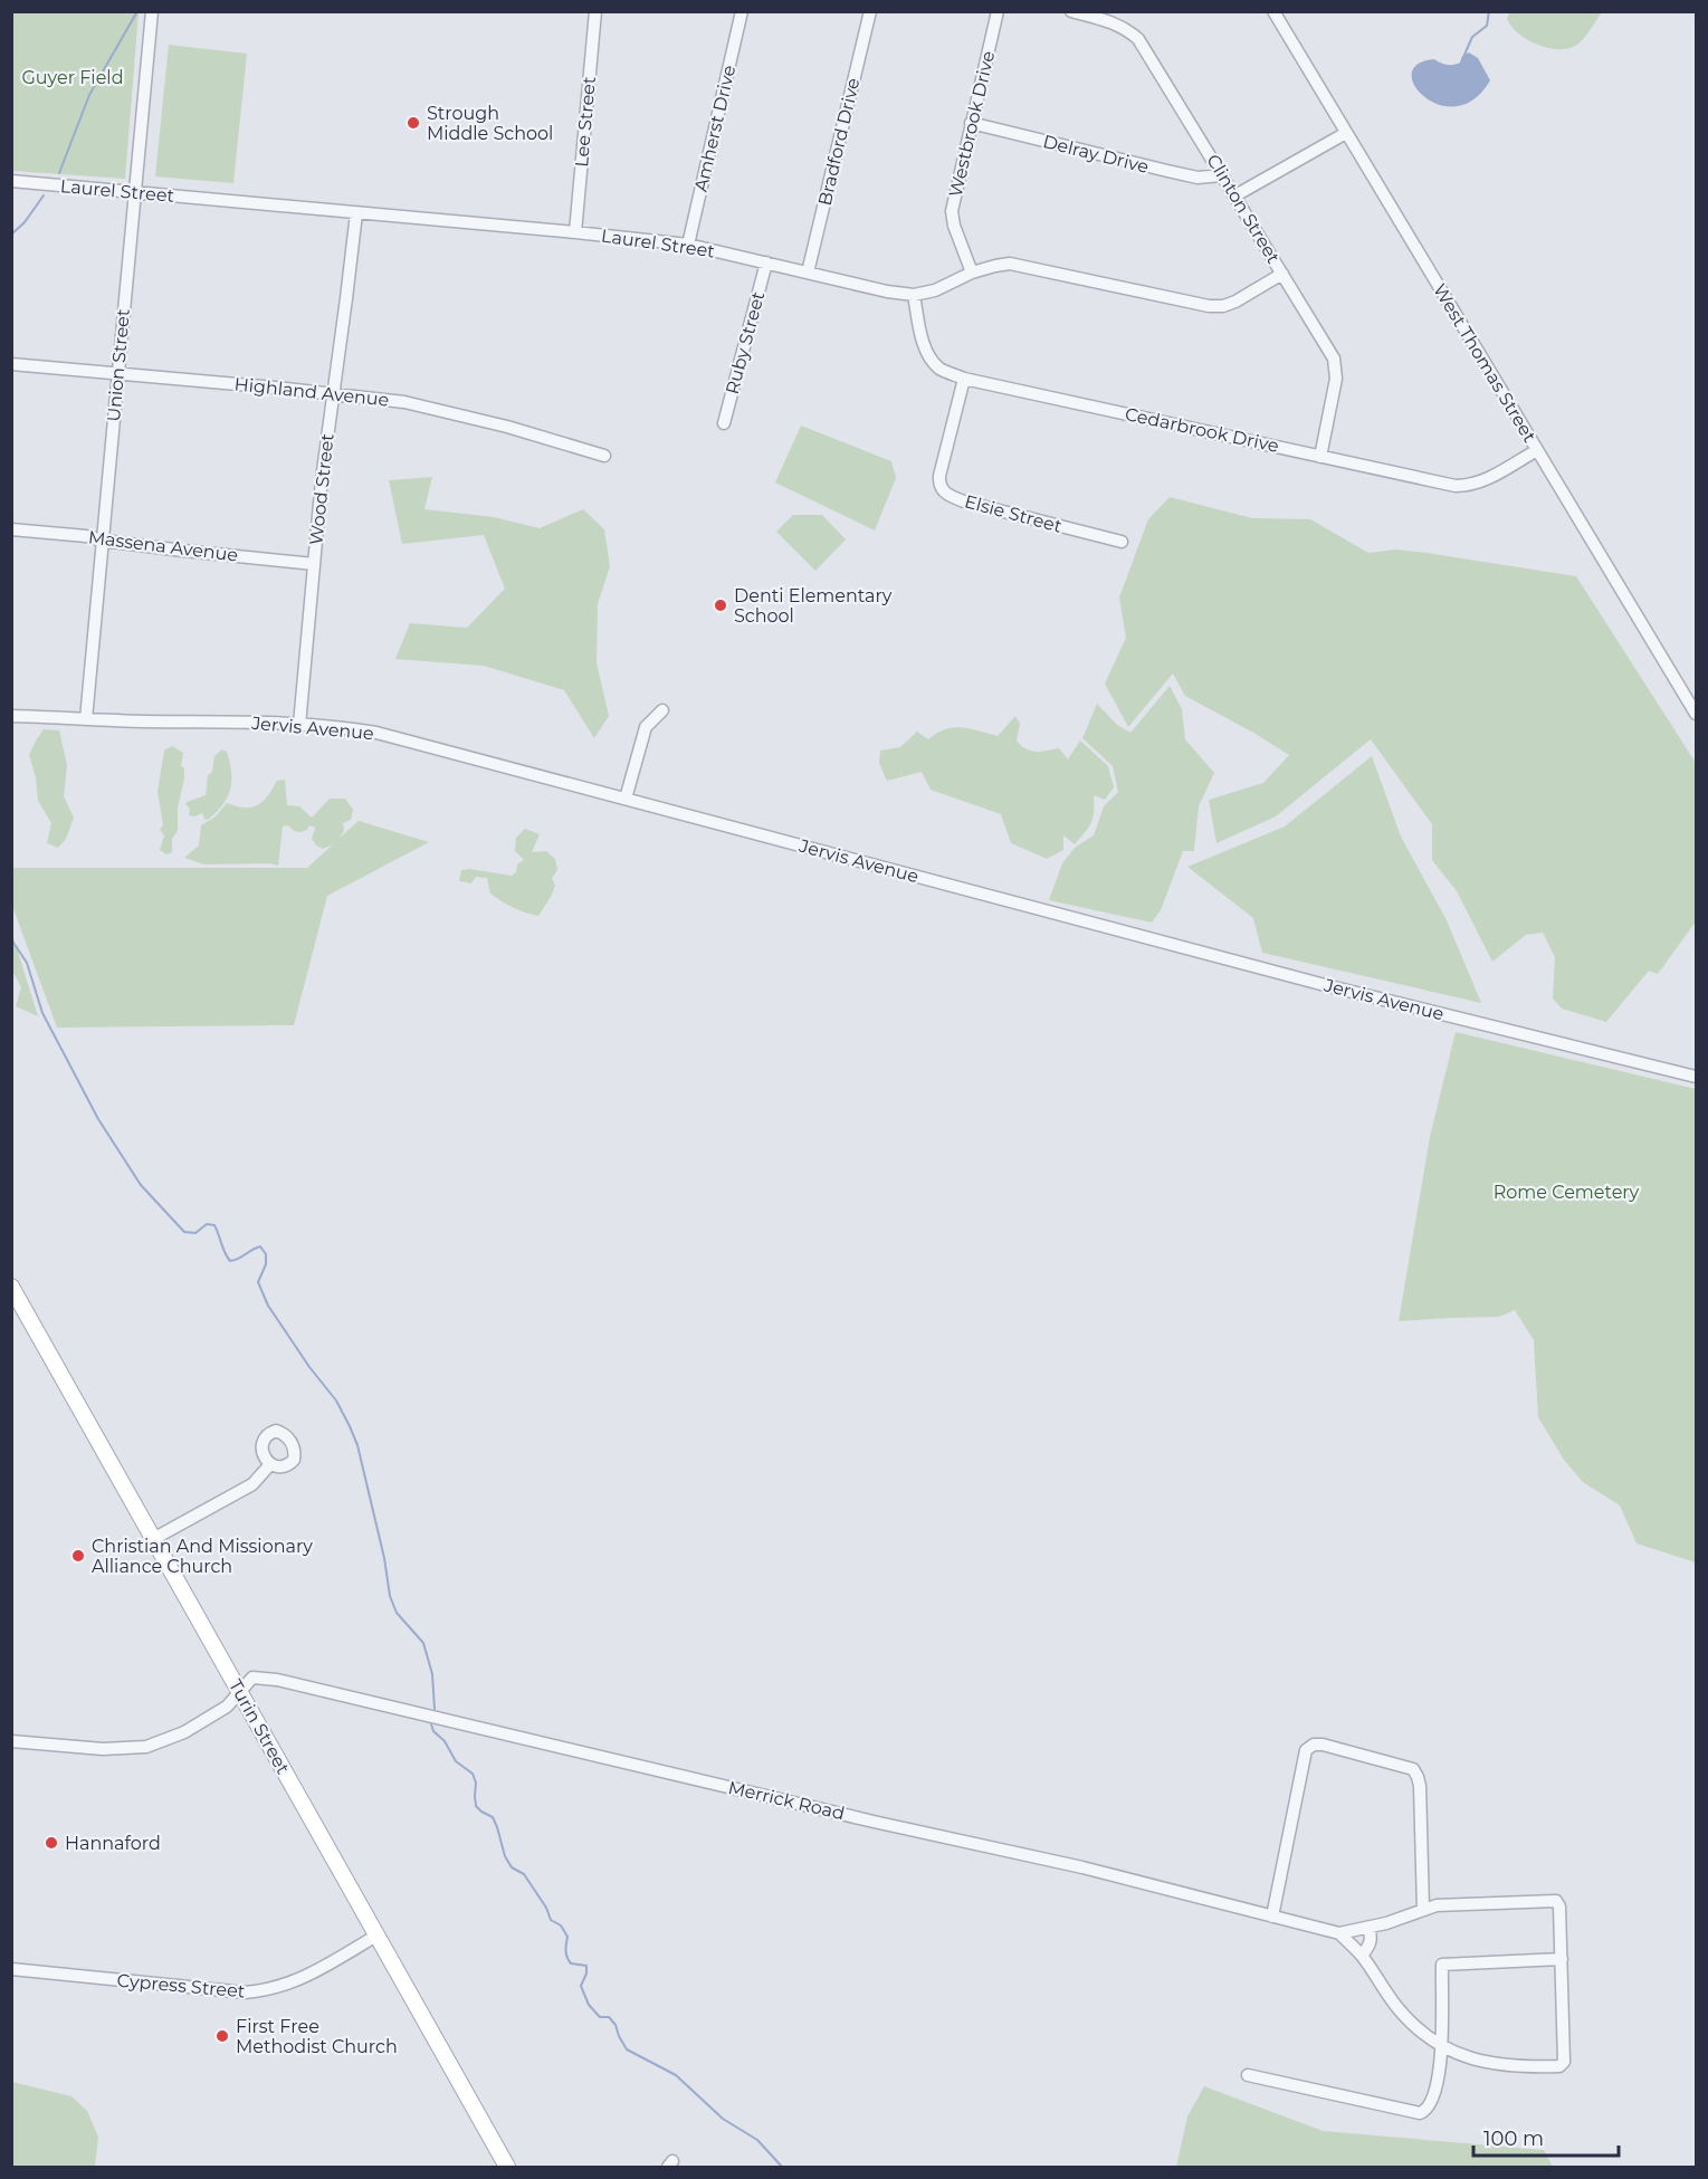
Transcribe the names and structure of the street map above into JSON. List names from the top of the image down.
{
  "streets": {
    "main road": ["Turin Street"],
    "street": [
      "Lee Street",
      "Westbrook Drive",
      "Amherst Drive",
      "Bradford Drive",
      "Delray Drive",
      "Laurel Street",
      "Clinton Street",
      "Ruby Street",
      "West Thomas Street",
      "Union Street",
      "Highland Avenue",
      "Cedarbrook Drive",
      "Wood Street",
      "Elsie Street",
      "Massena Avenue",
      "Jervis Avenue",
      "Merrick Road",
      "Cypress Street"
    ]
  },
  "crossings": [
    ["Lee Street", "Laurel Street"],
    ["Westbrook Drive", "Delray Drive"],
    ["Westbrook Drive", "Laurel Street"],
    ["Amherst Drive", "Laurel Street"],
    ["Bradford Drive", "Laurel Street"],
    ["Delray Drive", "Clinton Street"],
    ["Laurel Street", "Clinton Street"],
    ["Laurel Street", "Ruby Street"],
    ["Laurel Street", "Union Street"],
    ["Laurel Street", "Cedarbrook Drive"],
    ["Laurel Street", "Wood Street"],
    ["Clinton Street", "Cedarbrook Drive"],
    ["West Thomas Street", "Cedarbrook Drive"],
    ["Union Street", "Highland Avenue"],
    ["Union Street", "Massena Avenue"],
    ["Union Street", "Jervis Avenue"],
    ["Highland Avenue", "Wood Street"],
    ["Cedarbrook Drive", "Elsie Street"],
    ["Wood Street", "Massena Avenue"],
    ["Wood Street", "Jervis Avenue"],
    ["Turin Street", "Merrick Road"],
    ["Turin Street", "Cypress Street"]
  ],
  "parks": ["Guyer Field", "Rome Cemetery"],
  "places": [
    "Strough Middle School",
    "Denti Elementary School",
    "Christian And Missionary Alliance Church",
    "Hannaford",
    "First Free Methodist Church"
  ],
  "scale_bar": "100 m"
}
